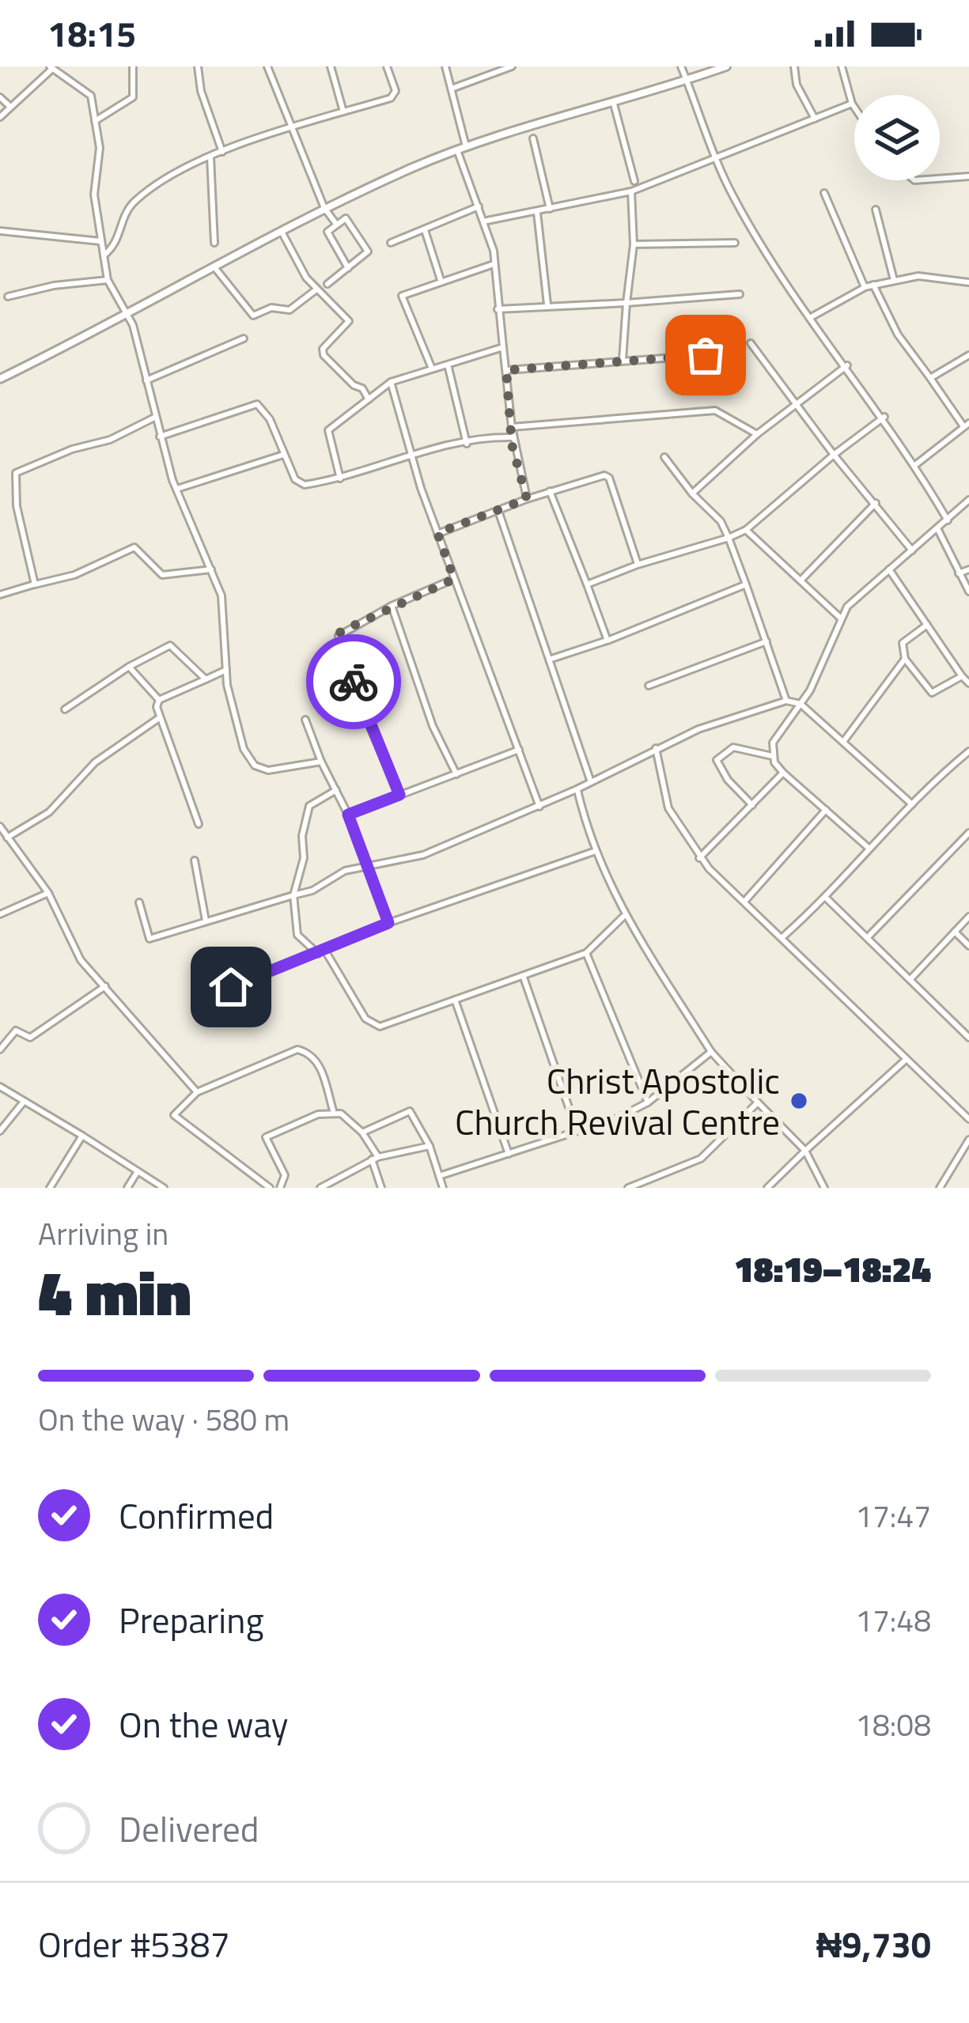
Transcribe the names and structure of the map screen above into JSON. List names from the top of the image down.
{
  "places": ["Christ Apostolic Church Revival Centre"],
  "page": {
    "status": "18:15",
    "heading": ["4 min", "Arriving in", "18:19–18:24"],
    "panel": ["Order #5387", "₦9,730"],
    "bar": "On the way · 580 m",
    "list": [
      ["Confirmed", "17:47"],
      ["Preparing", "17:48"],
      ["On the way", "18:08"],
      "Delivered"
    ]
  }
}
